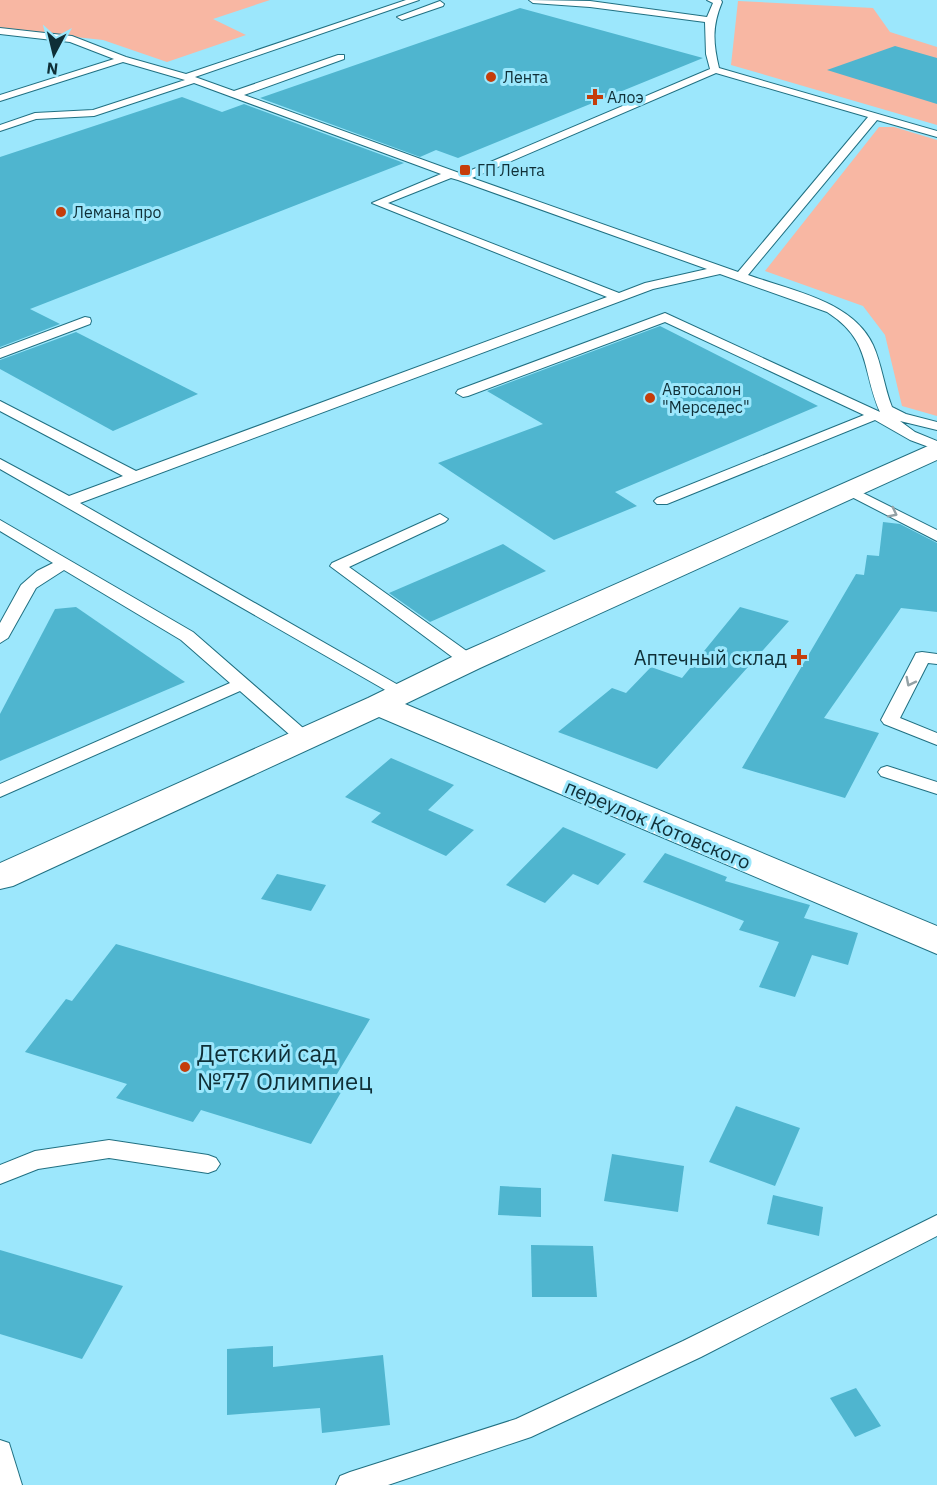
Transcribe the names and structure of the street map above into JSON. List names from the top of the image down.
{
  "streets": {
    "street": ["переулок Котовского"]
  },
  "places": {
    "other": [
      "Лента",
      "Лемана про",
      "Автосалон \"Мерседес\"",
      "Детский сад №77 Олимпиец"
    ],
    "health": ["Алоэ", "Аптечный склад"],
    "transit": ["ГП Лента"]
  },
  "north": "bottom"
}
